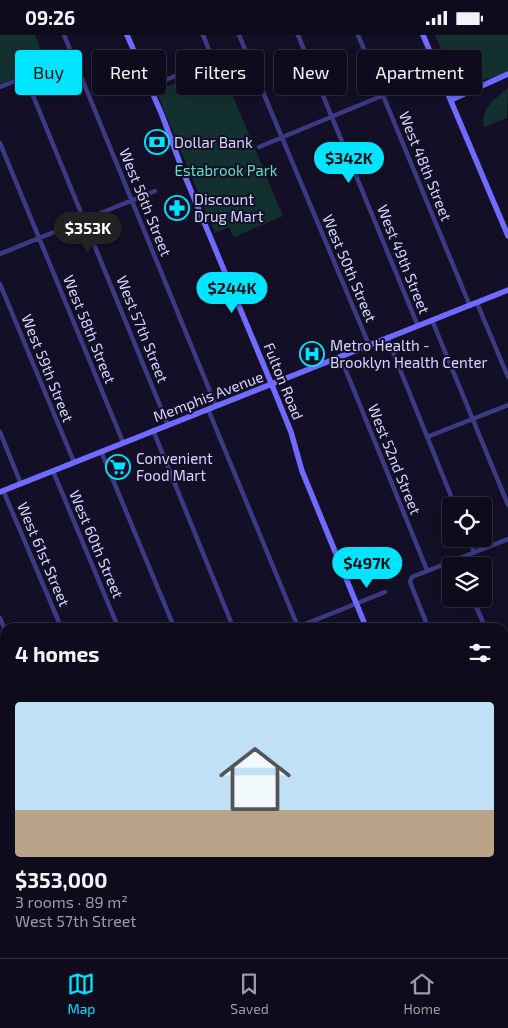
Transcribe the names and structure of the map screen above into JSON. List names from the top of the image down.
{
  "streets": {
    "main road": ["Fulton Road", "Memphis Avenue"],
    "street": [
      "West 48th Street",
      "West 56th Street",
      "West 49th Street",
      "West 50th Street",
      "West 58th Street",
      "West 57th Street",
      "West 59th Street",
      "West 52nd Street",
      "West 60th Street",
      "West 61st Street"
    ]
  },
  "crossings": [
    ["West 48th Street", "Memphis Avenue"],
    ["West 56th Street", "Memphis Avenue"],
    ["West 49th Street", "Memphis Avenue"],
    ["West 50th Street", "Memphis Avenue"],
    ["West 58th Street", "Memphis Avenue"],
    ["West 57th Street", "Memphis Avenue"],
    ["West 59th Street", "Memphis Avenue"],
    ["Fulton Road", "Memphis Avenue"],
    ["Memphis Avenue", "West 52nd Street"],
    ["Memphis Avenue", "West 60th Street"],
    ["Memphis Avenue", "West 61st Street"]
  ],
  "parks": ["Estabrook Park"],
  "places": {
    "bank": ["Dollar Bank"],
    "pharmacy": ["Discount Drug Mart"],
    "hospital": ["Metro Health - Brooklyn Health Center"],
    "supermarket": ["Convenient Food Mart"]
  },
  "page": {
    "status": "09:26",
    "chip": [
      "Buy",
      "Rent",
      "Filters",
      "New",
      "Apartment"
    ],
    "price": [
      "$342K",
      "$353K",
      "$244K",
      "$497K"
    ],
    "heading": "4 homes",
    "list": [
      {
        "name": "$353,000",
        "note": "3 rooms · 89 m² · West 57th Street"
      }
    ],
    "tabs": ["Map", "Saved", "Home"]
  }
}
